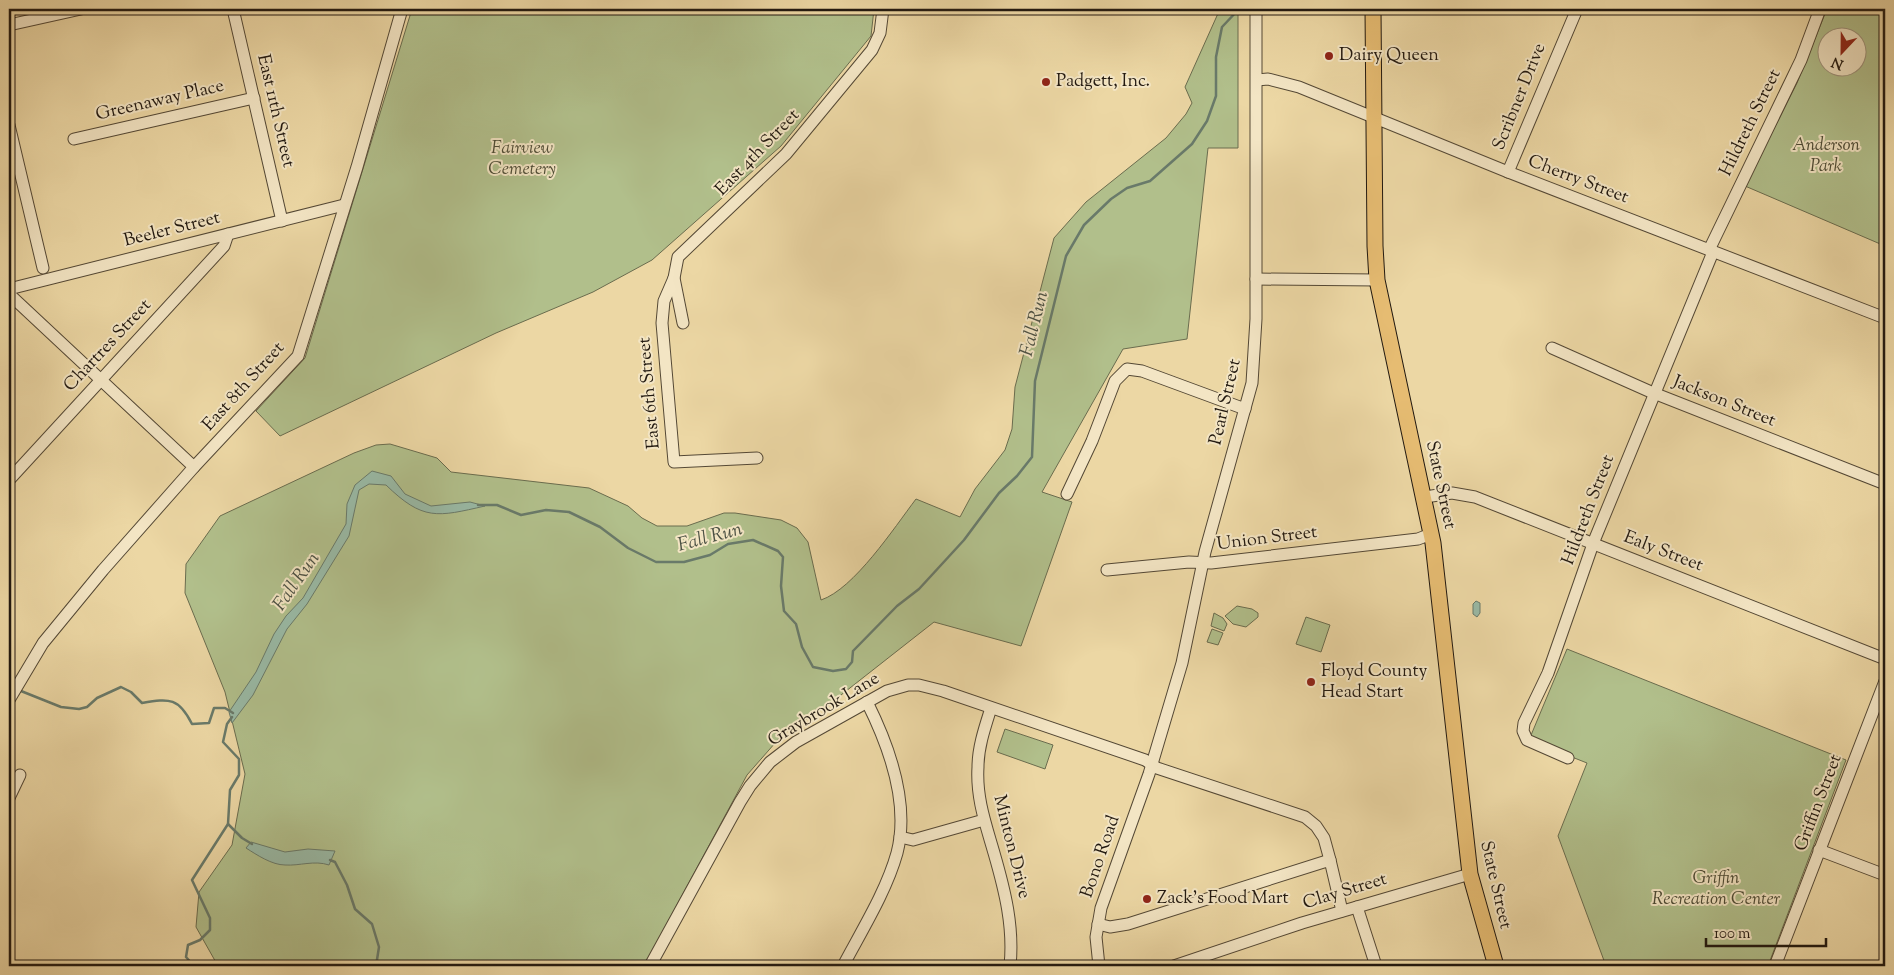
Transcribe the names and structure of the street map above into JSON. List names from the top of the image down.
{
  "streets": {
    "main road": ["State Street"],
    "street": [
      "Scribner Drive",
      "Greenaway Place",
      "East 11th Street",
      "Hildreth Street",
      "East 4th Street",
      "Cherry Street",
      "Beeler Street",
      "Chartres Street",
      "East 8th Street",
      "East 6th Street",
      "Pearl Street",
      "Jackson Street",
      "Union Street",
      "Ealy Street",
      "Graybrook Lane",
      "Griffin Street",
      "Minton Drive",
      "Bono Road",
      "Clay Street"
    ]
  },
  "crossings": [
    ["Scribner Drive", "Cherry Street"],
    ["Greenaway Place", "East 11th Street"],
    ["East 11th Street", "Beeler Street"],
    ["Hildreth Street", "Cherry Street"],
    ["Hildreth Street", "Jackson Street"],
    ["Hildreth Street", "Ealy Street"],
    ["East 4th Street", "East 6th Street"],
    ["Cherry Street", "Pearl Street"],
    ["Cherry Street", "State Street"],
    ["Beeler Street", "Chartres Street"],
    ["Beeler Street", "East 8th Street"],
    ["Pearl Street", "Union Street"],
    ["Pearl Street", "Graybrook Lane"],
    ["Pearl Street", "Bono Road"],
    ["State Street", "Union Street"],
    ["State Street", "Ealy Street"],
    ["State Street", "Clay Street"],
    ["Graybrook Lane", "Minton Drive"],
    ["Graybrook Lane", "Bono Road"],
    ["Graybrook Lane", "Clay Street"]
  ],
  "water": ["Fall Run"],
  "parks": ["Anderson Park", "Fairview Cemetery", "Griffin Recreation Center"],
  "places": [
    "Dairy Queen",
    "Padgett, Inc.",
    "Floyd County Head Start",
    "Zack's Food Mart"
  ],
  "scale_bar": "100 m",
  "north": "bottom"
}
